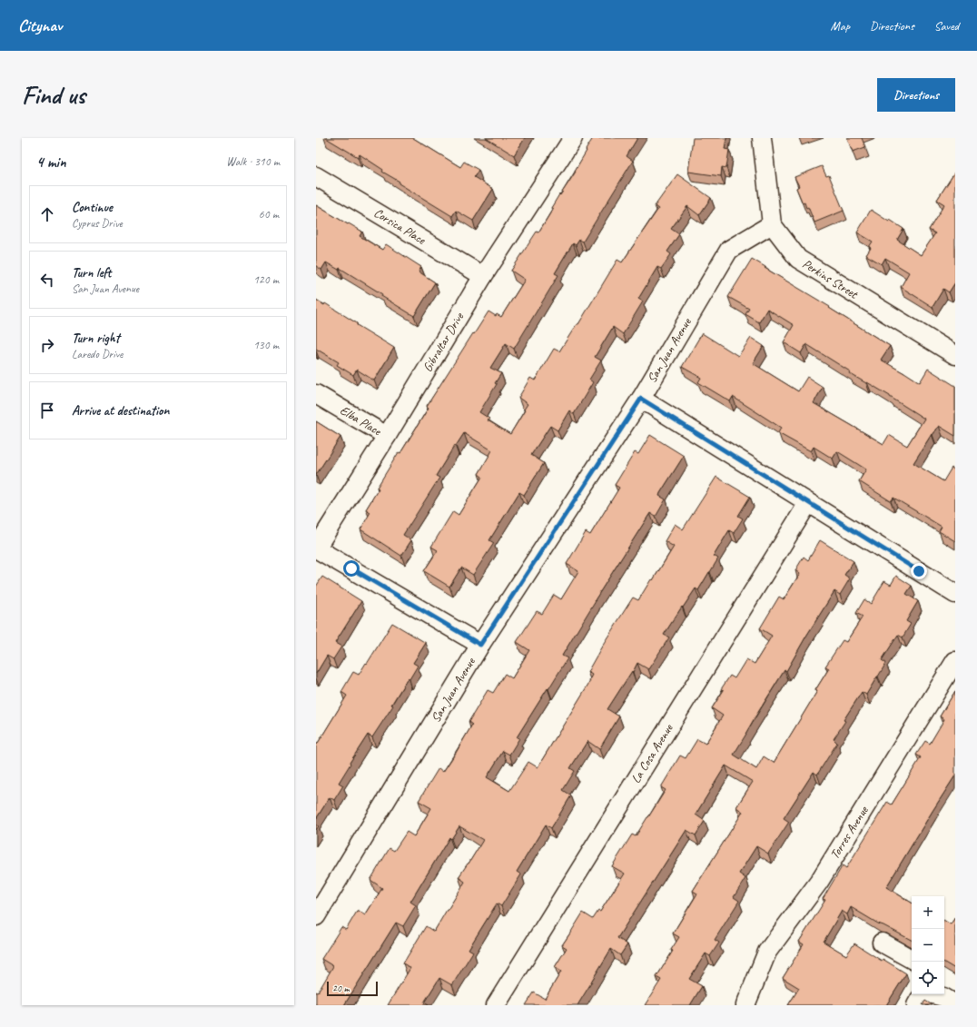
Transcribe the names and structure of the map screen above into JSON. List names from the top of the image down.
{
  "streets": {
    "street": [
      "Corsica Place",
      "Perkins Street",
      "Gibraltar Drive",
      "San Juan Avenue",
      "Elba Place",
      "La Cosa Avenue",
      "Torres Avenue"
    ]
  },
  "crossings": [
    ["Corsica Place", "Gibraltar Drive"],
    ["Perkins Street", "San Juan Avenue"],
    ["Gibraltar Drive", "Elba Place"]
  ],
  "scale_bar": "20 m",
  "page": {
    "header": "Citynav",
    "nav": ["Map", "Directions", "Saved"],
    "buttons": "Directions",
    "title": "Find us",
    "heading": ["4 min", "Walk · 310 m"],
    "list": [
      ["Continue", "Cyprus Drive", "60 m"],
      ["Turn left", "San Juan Avenue", "120 m"],
      ["Turn right", "Laredo Drive", "130 m"],
      "Arrive at destination"
    ],
    "map_buttons": ["+", "−"],
    "scale": "20 m"
  }
}
